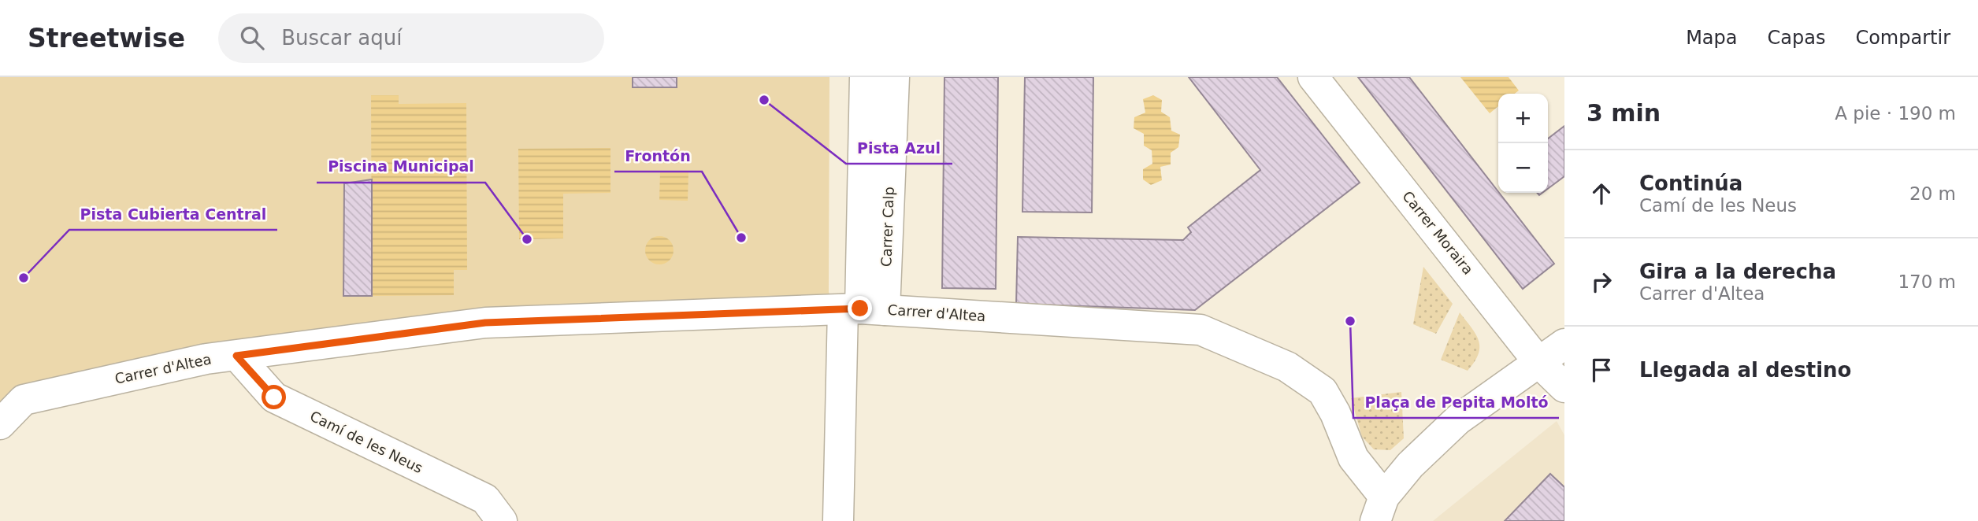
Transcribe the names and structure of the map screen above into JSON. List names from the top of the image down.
{
  "streets": {
    "street": [
      "Carrer Calp",
      "Carrer Moraira",
      "Carrer d'Altea",
      "Camí de les Neus"
    ]
  },
  "crossings": [
    ["Carrer Calp", "Carrer d'Altea"],
    ["Carrer d'Altea", "Camí de les Neus"]
  ],
  "places": [
    "Pista Azul",
    "Frontón",
    "Piscina Municipal",
    "Pista Cubierta Central",
    "Plaça de Pepita Moltó"
  ],
  "page": {
    "header": "Streetwise",
    "search": "Buscar aquí",
    "nav": ["Mapa", "Capas", "Compartir"],
    "heading": ["3 min", "A pie · 190 m"],
    "map_buttons": ["+", "−"],
    "list": [
      ["Continúa", "Camí de les Neus", "20 m"],
      ["Gira a la derecha", "Carrer d'Altea", "170 m"],
      "Llegada al destino"
    ]
  }
}
